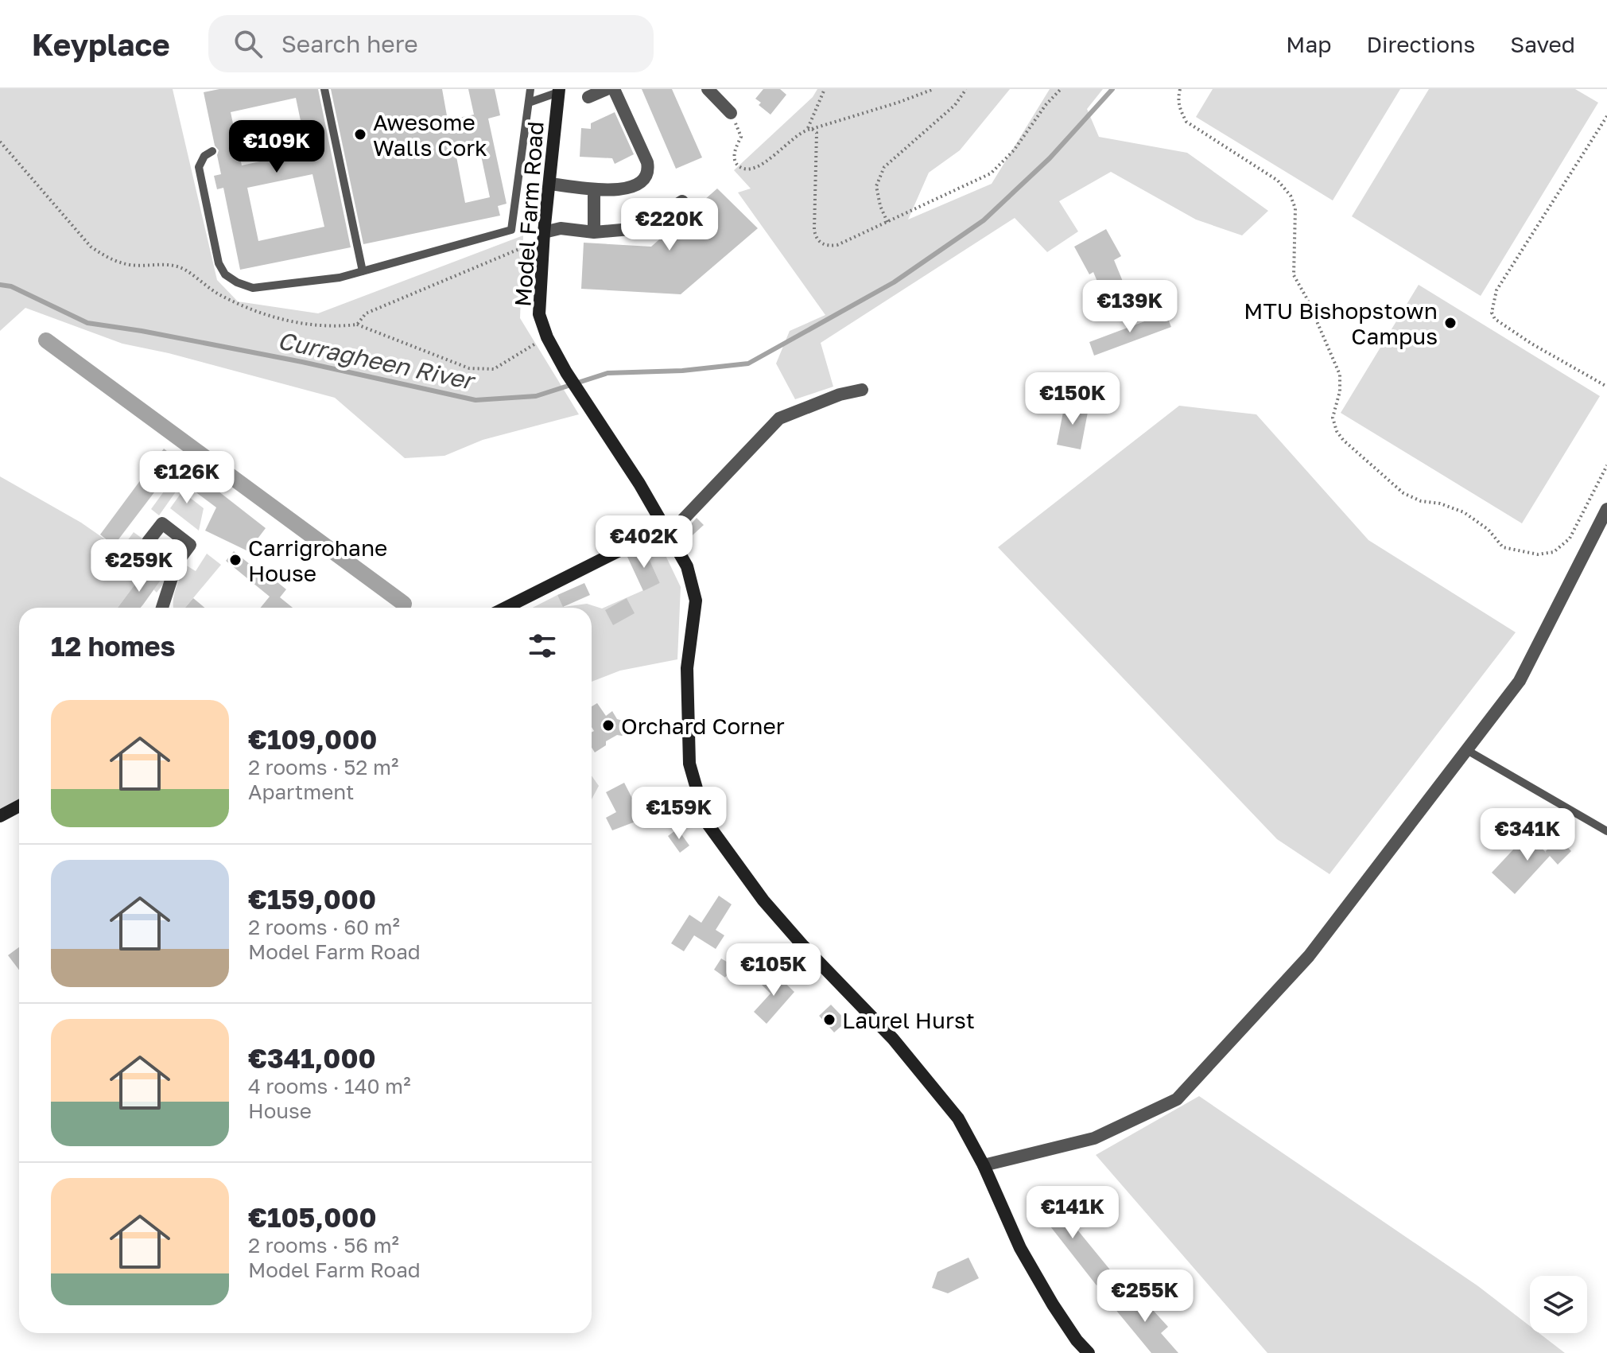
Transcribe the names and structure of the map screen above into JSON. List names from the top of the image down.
{
  "streets": {
    "main road": ["Model Farm Road"]
  },
  "water": ["Curragheen River"],
  "places": [
    "Awesome Walls Cork",
    "MTU Bishopstown Campus",
    "Carrigrohane House",
    "Orchard Corner",
    "Laurel Hurst"
  ],
  "page": {
    "header": "Keyplace",
    "search": "Search here",
    "nav": ["Map", "Directions", "Saved"],
    "price": [
      "€109K",
      "€220K",
      "€139K",
      "€150K",
      "€126K",
      "€402K",
      "€259K",
      "€159K",
      "€341K",
      "€105K",
      "€141K",
      "€255K"
    ],
    "heading": "12 homes",
    "list": [
      {
        "name": "€109,000",
        "note": "2 rooms · 52 m² · Apartment"
      },
      {
        "name": "€159,000",
        "note": "2 rooms · 60 m² · Model Farm Road"
      },
      {
        "name": "€341,000",
        "note": "4 rooms · 140 m² · House"
      },
      {
        "name": "€105,000",
        "note": "2 rooms · 56 m² · Model Farm Road"
      }
    ]
  }
}
